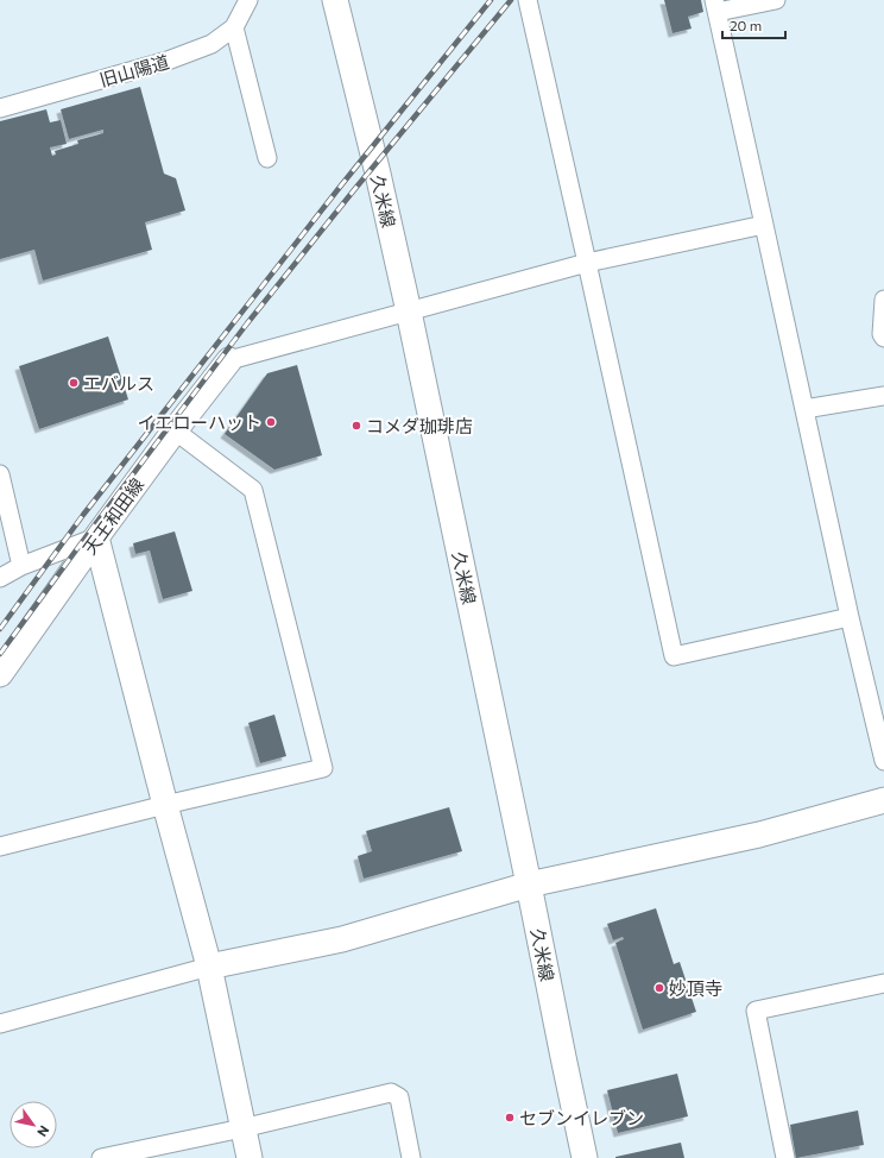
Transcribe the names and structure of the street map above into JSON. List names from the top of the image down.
{
  "streets": {
    "street": ["旧山陽道", "久米線", "天王和田線"]
  },
  "places": [
    "エバルス",
    "イエローハット",
    "コメダ珈琲店",
    "妙頂寺",
    "セブンイレブン"
  ],
  "scale_bar": "20 m",
  "north": "bottom right"
}
